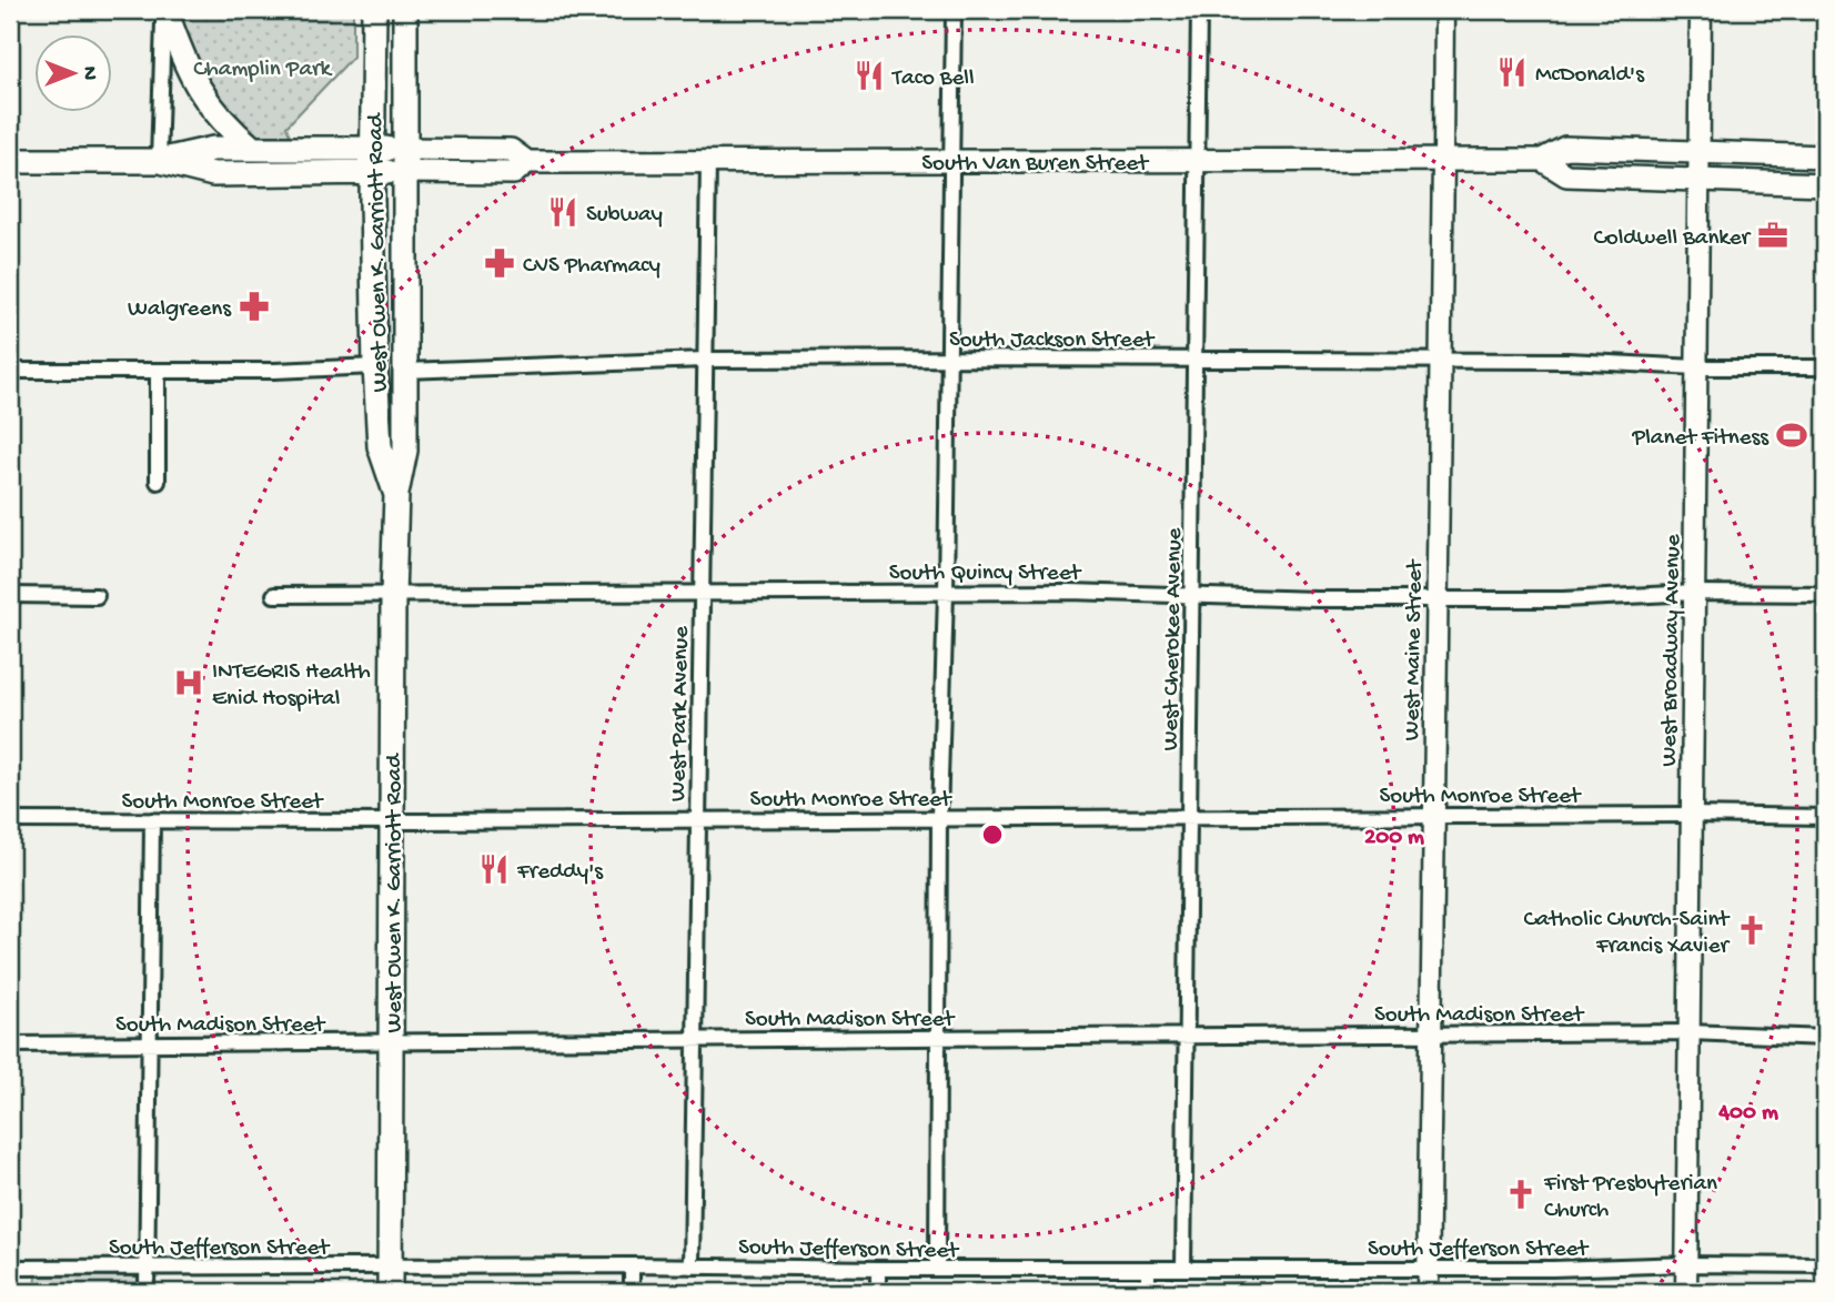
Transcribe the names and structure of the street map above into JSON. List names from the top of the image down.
{
  "streets": {
    "highway": ["South Van Buren Street", "West Owen K. Garriott Road"],
    "main road": ["West Maine Street", "West Broadway Avenue"],
    "street": [
      "South Jackson Street",
      "South Quincy Street",
      "West Cherokee Avenue",
      "West Park Avenue",
      "South Monroe Street",
      "South Madison Street",
      "South Jefferson Street"
    ]
  },
  "crossings": [
    ["South Van Buren Street", "West Owen K. Garriott Road"],
    ["South Van Buren Street", "West Cherokee Avenue"],
    ["South Van Buren Street", "West Maine Street"],
    ["South Van Buren Street", "West Park Avenue"],
    ["West Owen K. Garriott Road", "South Jackson Street"],
    ["West Owen K. Garriott Road", "South Quincy Street"],
    ["West Owen K. Garriott Road", "South Monroe Street"],
    ["West Owen K. Garriott Road", "South Madison Street"],
    ["West Owen K. Garriott Road", "South Jefferson Street"],
    ["South Jackson Street", "West Cherokee Avenue"],
    ["South Jackson Street", "West Maine Street"],
    ["South Jackson Street", "West Broadway Avenue"],
    ["South Jackson Street", "West Park Avenue"],
    ["South Quincy Street", "West Cherokee Avenue"],
    ["South Quincy Street", "West Maine Street"],
    ["South Quincy Street", "West Broadway Avenue"],
    ["South Quincy Street", "West Park Avenue"],
    ["West Cherokee Avenue", "South Monroe Street"],
    ["West Cherokee Avenue", "South Madison Street"],
    ["West Cherokee Avenue", "South Jefferson Street"],
    ["West Maine Street", "South Monroe Street"],
    ["West Maine Street", "South Madison Street"],
    ["West Maine Street", "South Jefferson Street"],
    ["West Broadway Avenue", "South Monroe Street"],
    ["West Broadway Avenue", "South Madison Street"],
    ["West Broadway Avenue", "South Jefferson Street"],
    ["West Park Avenue", "South Monroe Street"],
    ["West Park Avenue", "South Madison Street"],
    ["West Park Avenue", "South Jefferson Street"]
  ],
  "parks": ["Champlin Park"],
  "places": {
    "restaurant": [
      "McDonald's",
      "Taco Bell",
      "Subway",
      "Freddy's"
    ],
    "office": ["Coldwell Banker"],
    "pharmacy": ["CVS Pharmacy", "Walgreens"],
    "sports": ["Planet Fitness"],
    "hospital": ["INTEGRIS Health Enid Hospital"],
    "church": ["Catholic Church-Saint Francis Xavier", "First Presbyterian Church"]
  },
  "north": "right",
  "rings": ["200 m", "400 m"]
}
